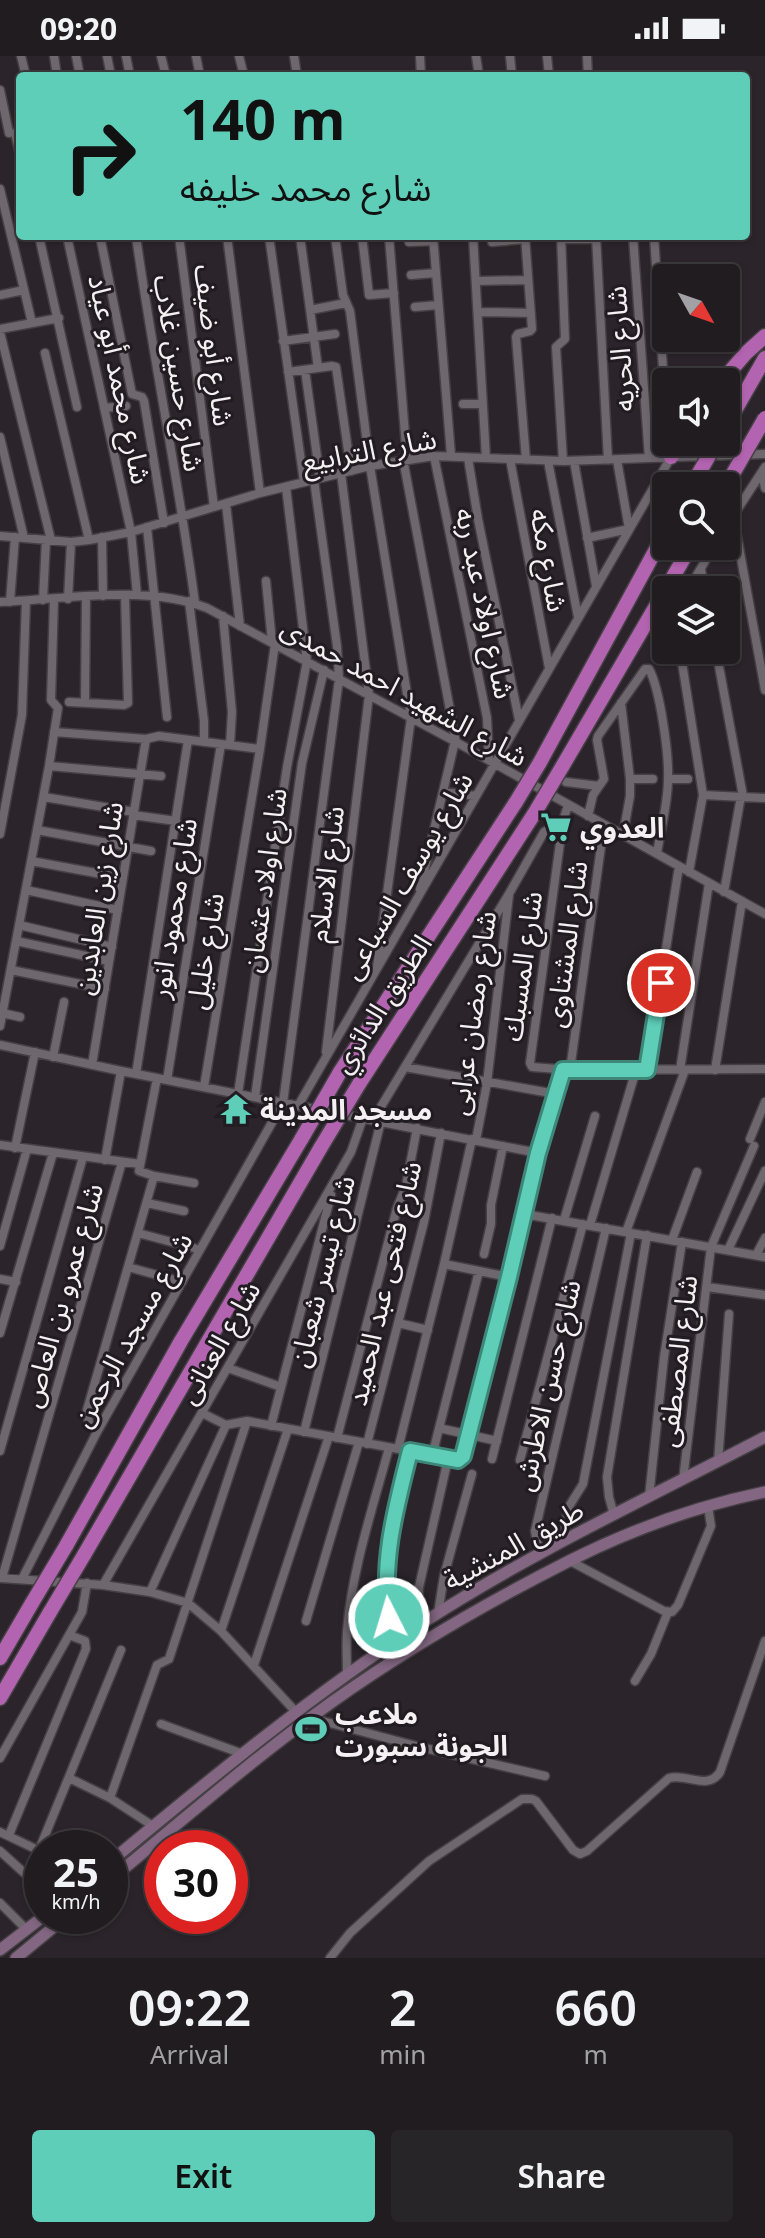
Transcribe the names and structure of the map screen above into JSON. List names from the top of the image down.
{
  "streets": {
    "highway": ["الطريق الدائري"],
    "street": [
      "شارع أبو ضيف",
      "شارع الحريه",
      "شارع حسين غلاب",
      "شارع محمد أبو عياد",
      "شارع الترابيع",
      "شارع مكه",
      "شارع اولاد عبد ربه",
      "شارع الشهيد احمد حمدى",
      "شارع الاسلام",
      "شارع يوسف السباعى",
      "شارع اولاد عثمان",
      "شارع زين العابدين",
      "شارع محمود انور",
      "شارع المشتاوى",
      "شارع خليل",
      "شارع المسبك",
      "شارع رمضان عرابى",
      "شارع تيسر شعبان",
      "شارع فتحى عبد الحميد",
      "شارع عمرو بن العاص",
      "شارع مسجد الرحمن",
      "شارع العنانى",
      "شارع المصطفى",
      "شارع حسن الاطرش",
      "طريق المنشية"
    ]
  },
  "crossings": [
    ["شارع أبو ضيف", "شارع الترابيع"],
    ["شارع الحريه", "شارع الترابيع"],
    ["شارع حسين غلاب", "شارع الترابيع"],
    ["شارع حسين غلاب", "شارع الشهيد احمد حمدى"],
    ["شارع محمد أبو عياد", "شارع الترابيع"],
    ["شارع محمد أبو عياد", "شارع الشهيد احمد حمدى"],
    ["شارع الترابيع", "شارع مكه"],
    ["شارع الترابيع", "شارع اولاد عبد ربه"],
    ["شارع الترابيع", "شارع الاسلام"],
    ["شارع مكه", "شارع يوسف السباعى"],
    ["شارع اولاد عبد ربه", "شارع الشهيد احمد حمدى"],
    ["شارع اولاد عبد ربه", "شارع يوسف السباعى"],
    ["شارع الشهيد احمد حمدى", "شارع الاسلام"],
    ["شارع الشهيد احمد حمدى", "شارع يوسف السباعى"],
    ["شارع الشهيد احمد حمدى", "شارع اولاد عثمان"],
    ["شارع الشهيد احمد حمدى", "شارع محمود انور"],
    ["شارع الشهيد احمد حمدى", "شارع المشتاوى"],
    ["شارع الشهيد احمد حمدى", "شارع خليل"],
    ["شارع الشهيد احمد حمدى", "شارع المسبك"],
    ["شارع الاسلام", "شارع يوسف السباعى"],
    ["شارع محمود انور", "شارع عمرو بن العاص"],
    ["شارع المشتاوى", "شارع المسبك"],
    ["شارع المشتاوى", "طريق المنشية"],
    ["شارع المسبك", "شارع العنانى"],
    ["شارع رمضان عرابى", "شارع العنانى"],
    ["شارع رمضان عرابى", "طريق المنشية"],
    ["شارع تيسر شعبان", "شارع العنانى"],
    ["شارع المصطفى", "طريق المنشية"],
    ["شارع حسن الاطرش", "طريق المنشية"]
  ],
  "places": {
    "supermarket": ["العدوي"],
    "temple": ["مسجد المدينة"],
    "sports": ["ملاعب الجونة سبورت"]
  },
  "north": "bottom right",
  "page": {
    "status": "09:20",
    "turn": ["140 m", "شارع محمد خليفه"],
    "speed": "25 km/h",
    "limit": "30",
    "eta": [
      "09:22",
      "Arrival",
      "2",
      "min",
      "660",
      "m"
    ],
    "buttons": ["Exit", "Share"]
  }
}
